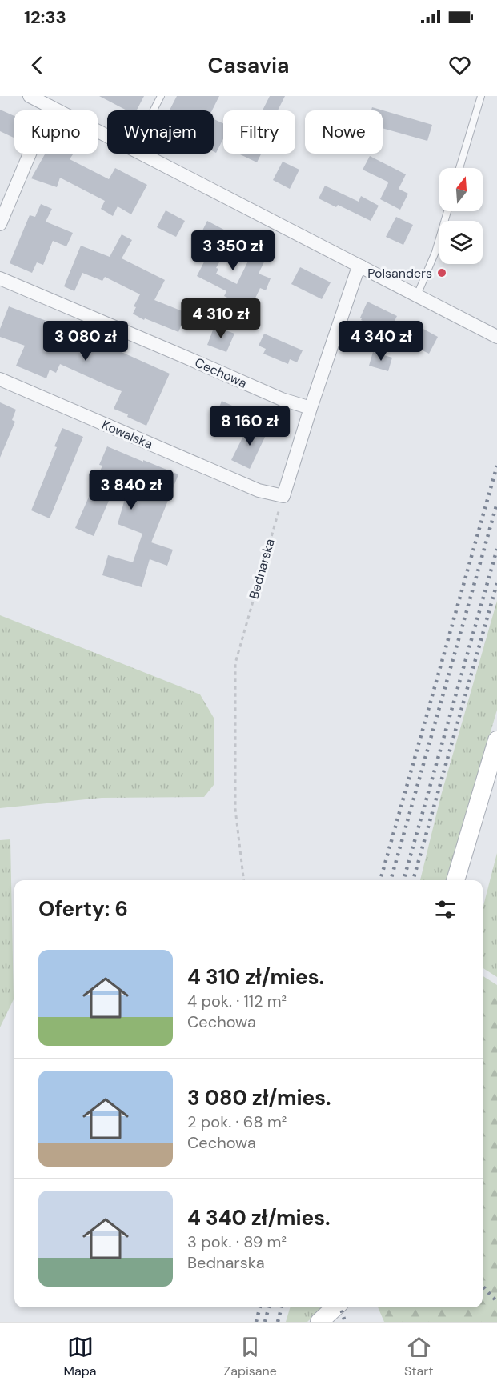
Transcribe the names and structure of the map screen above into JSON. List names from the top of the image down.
{
  "streets": {
    "street": ["Cechowa", "Kowalska"],
    "path": ["Bednarska"]
  },
  "crossings": [
    ["Kowalska", "Bednarska"]
  ],
  "places": ["Polsanders"],
  "north": "top",
  "page": {
    "status": "12:33",
    "header": "Casavia",
    "chip": [
      "Kupno",
      "Wynajem",
      "Filtry",
      "Nowe"
    ],
    "price": [
      "3 350 zł",
      "4 310 zł",
      "3 080 zł",
      "4 340 zł",
      "8 160 zł",
      "3 840 zł"
    ],
    "heading": "Oferty: 6",
    "list": [
      {
        "name": "4 310 zł/mies.",
        "note": "4 pok. · 112 m² · Cechowa"
      },
      {
        "name": "3 080 zł/mies.",
        "note": "2 pok. · 68 m² · Cechowa"
      },
      {
        "name": "4 340 zł/mies.",
        "note": "3 pok. · 89 m² · Bednarska"
      }
    ],
    "tabs": ["Mapa", "Zapisane", "Start"]
  }
}
